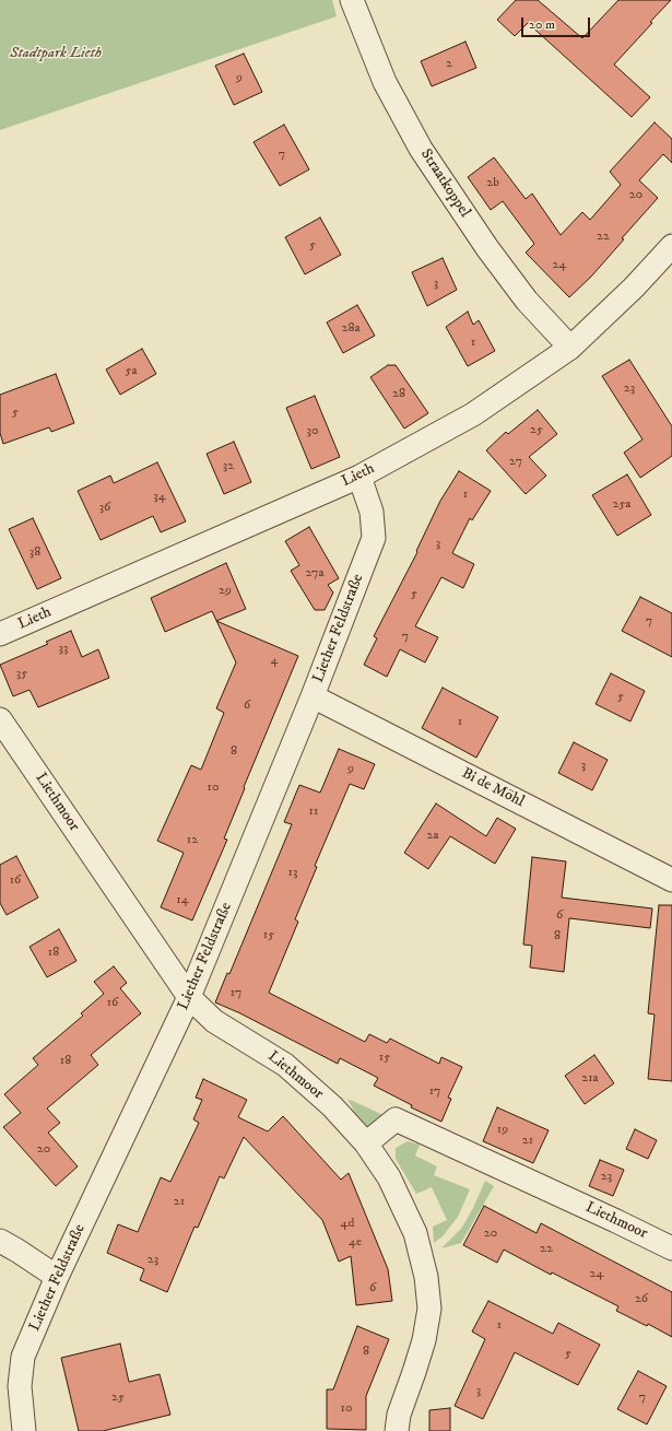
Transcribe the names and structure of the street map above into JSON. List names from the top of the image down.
{
  "streets": {
    "street": [
      "Straatkoppel",
      "Lieth",
      "Liether Feldstraße",
      "Bi de Möhl",
      "Liethmoor"
    ]
  },
  "crossings": [
    ["Straatkoppel", "Lieth"],
    ["Lieth", "Liether Feldstraße"],
    ["Liether Feldstraße", "Bi de Möhl"],
    ["Liether Feldstraße", "Liethmoor"]
  ],
  "parks": ["Stadtpark Lieth"],
  "house_numbers": [
    "2",
    "9",
    "7",
    "2b",
    "20",
    "22",
    "5",
    "24",
    "3",
    "28a",
    "1",
    "5a",
    "23",
    "28",
    "5",
    "25",
    "30",
    "27",
    "32",
    "1",
    "34",
    "25a",
    "36",
    "3",
    "38",
    "27a",
    "29",
    "5",
    "7",
    "7",
    "33",
    "4",
    "35",
    "5",
    "6",
    "1",
    "8",
    "3",
    "9",
    "10",
    "11",
    "2a",
    "12",
    "13",
    "16",
    "14",
    "6",
    "15",
    "8",
    "18",
    "17",
    "16",
    "15",
    "18",
    "21a",
    "17",
    "19",
    "21",
    "20",
    "23",
    "21",
    "4d",
    "20",
    "4e",
    "22",
    "23",
    "24",
    "6",
    "26",
    "1",
    "8",
    "5",
    "3",
    "25",
    "7",
    "10"
  ],
  "scale_bar": "20 m"
}
